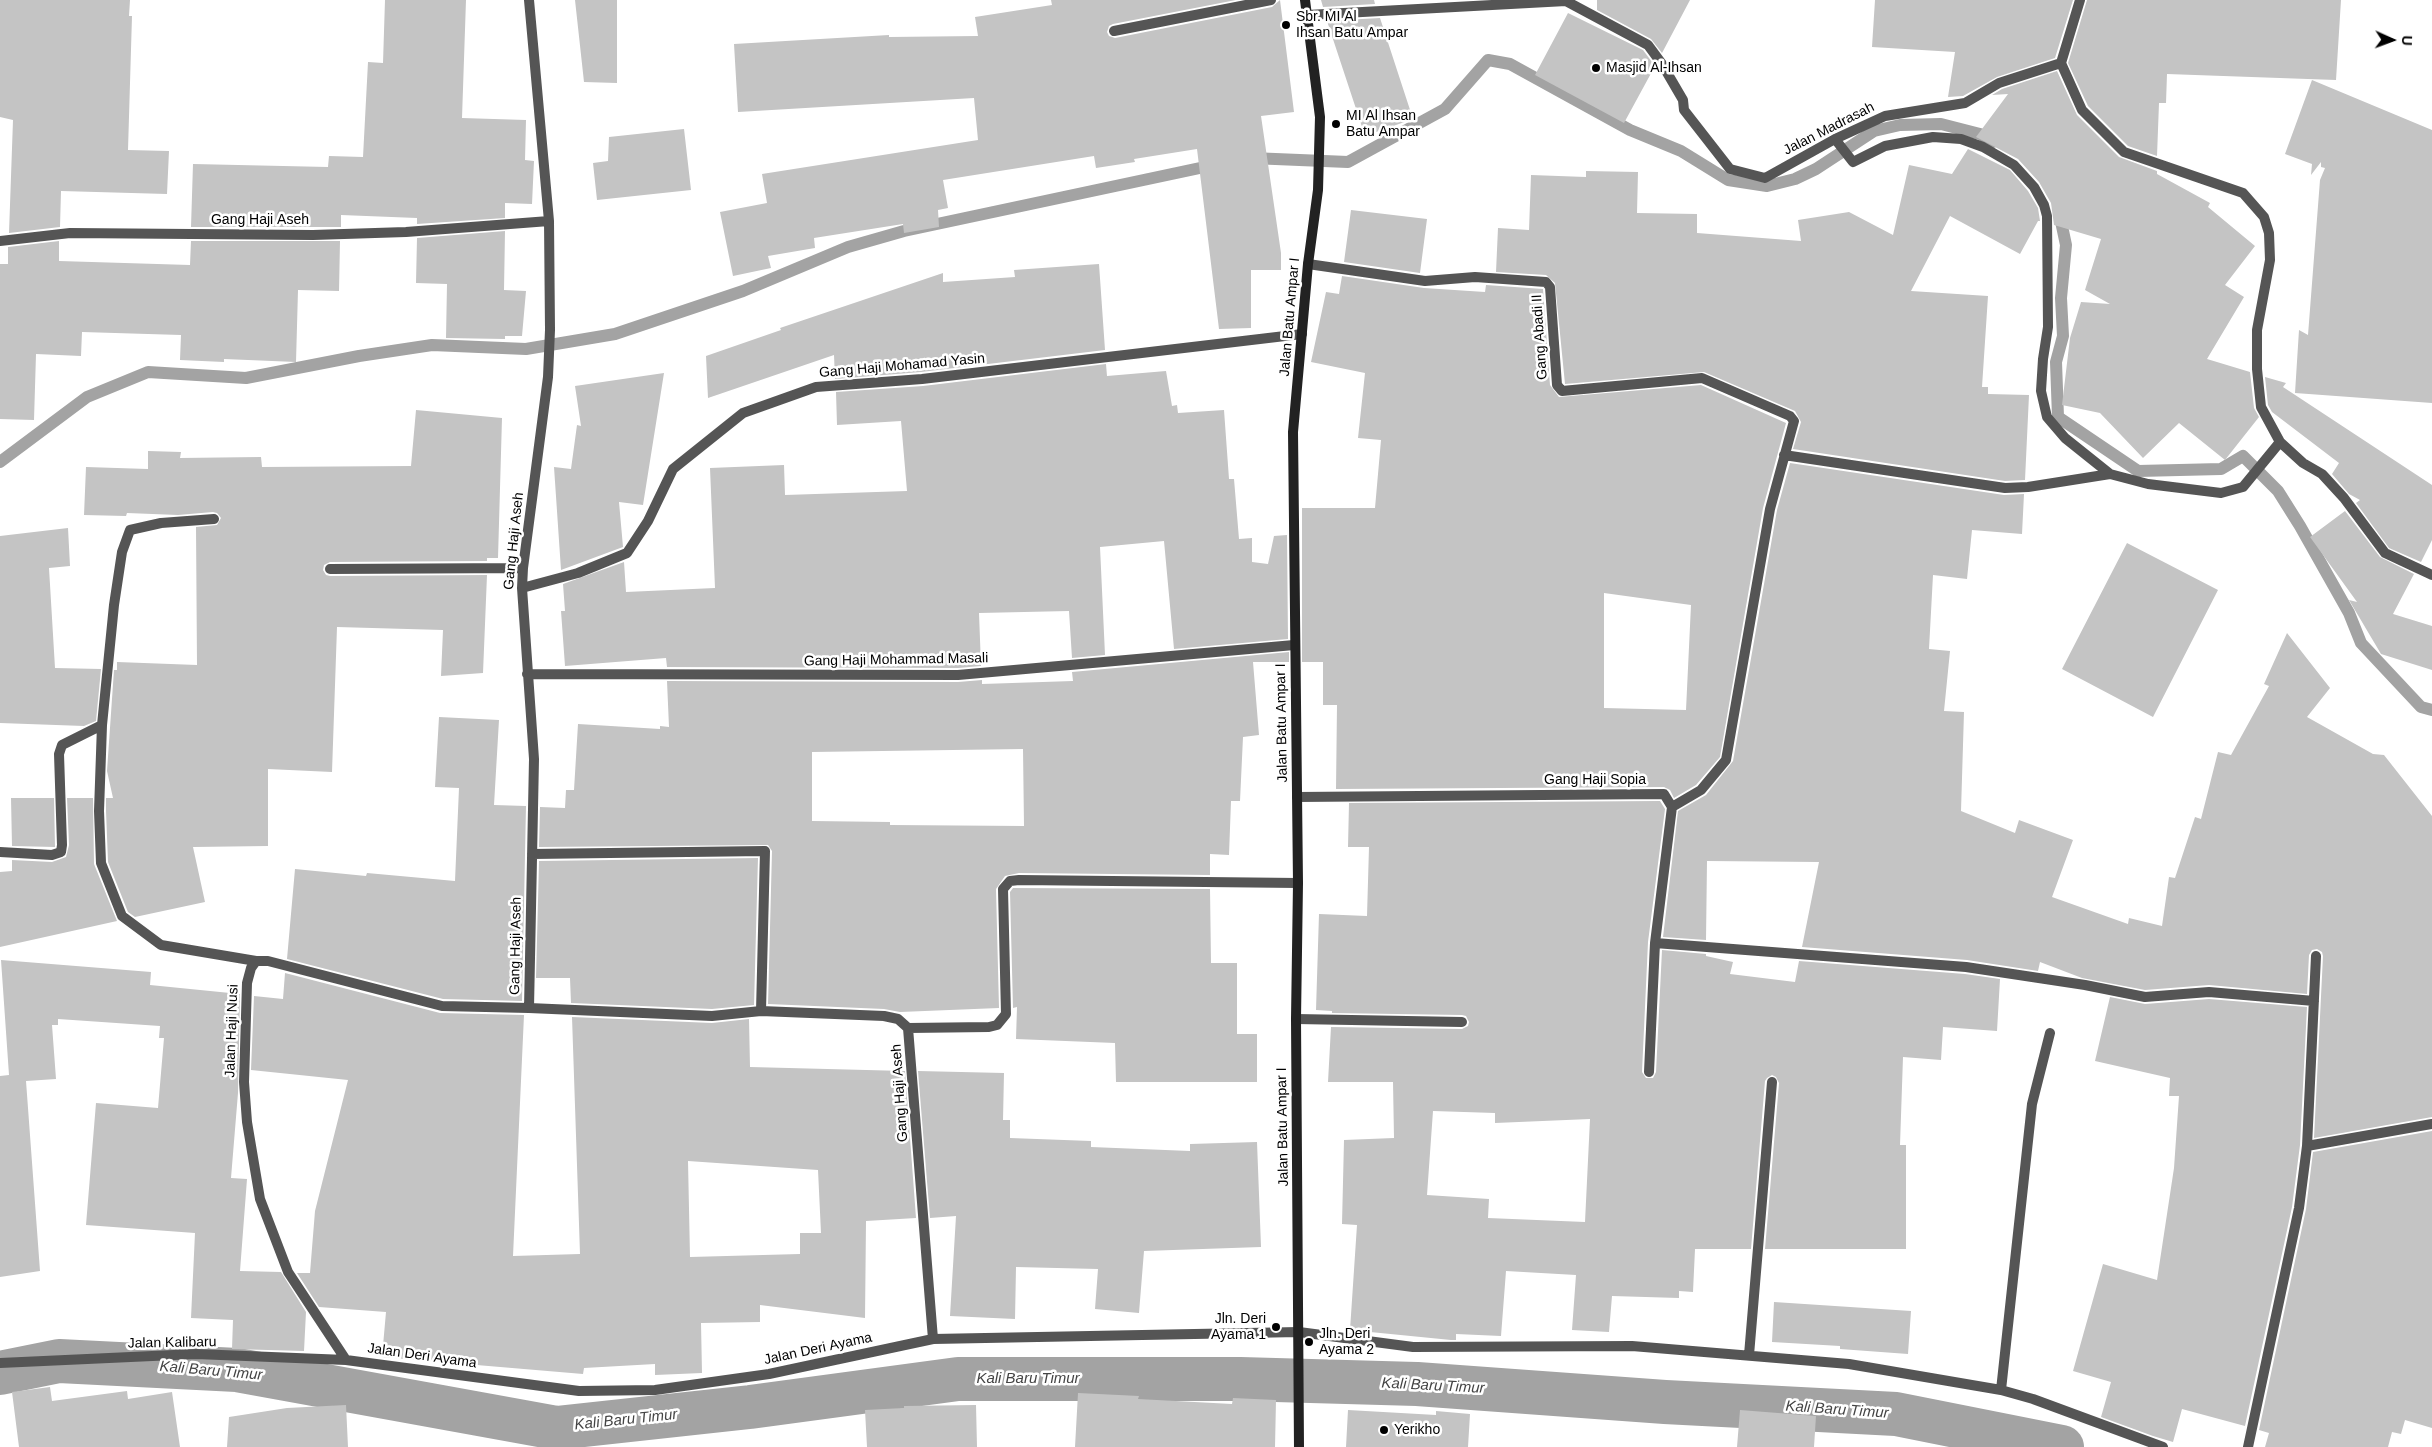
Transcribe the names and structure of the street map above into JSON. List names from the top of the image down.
{
  "streets": {
    "street": [
      "Jalan Madrasah",
      "Gang Haji Aseh",
      "Jalan Batu Ampar I",
      "Gang Abadi II",
      "Gang Haji Mohamad Yasin",
      "Gang Haji Mohammad Masali",
      "Gang Haji Sopia",
      "Jalan Haji Nusi",
      "Jalan Kalibaru",
      "Jalan Deri Ayama"
    ]
  },
  "crossings": [
    ["Jalan Madrasah", "Jalan Batu Ampar I"],
    ["Gang Haji Aseh", "Gang Haji Mohamad Yasin"],
    ["Gang Haji Aseh", "Gang Haji Mohammad Masali"],
    ["Gang Haji Aseh", "Jalan Deri Ayama"],
    ["Jalan Batu Ampar I", "Gang Abadi II"],
    ["Jalan Batu Ampar I", "Gang Haji Mohamad Yasin"],
    ["Jalan Batu Ampar I", "Gang Haji Mohammad Masali"],
    ["Jalan Batu Ampar I", "Gang Haji Sopia"],
    ["Jalan Batu Ampar I", "Jalan Deri Ayama"],
    ["Jalan Haji Nusi", "Jalan Kalibaru"],
    ["Jalan Haji Nusi", "Jalan Deri Ayama"],
    ["Jalan Kalibaru", "Jalan Deri Ayama"]
  ],
  "water": ["Kali Baru Timur"],
  "places": [
    "Sbr. MI Al Ihsan Batu Ampar",
    "Masjid Al-Ihsan",
    "MI Al Ihsan Batu Ampar",
    "Jln. Deri Ayama 1",
    "Jln. Deri Ayama 2",
    "Yerikho"
  ],
  "north": "right"
}
